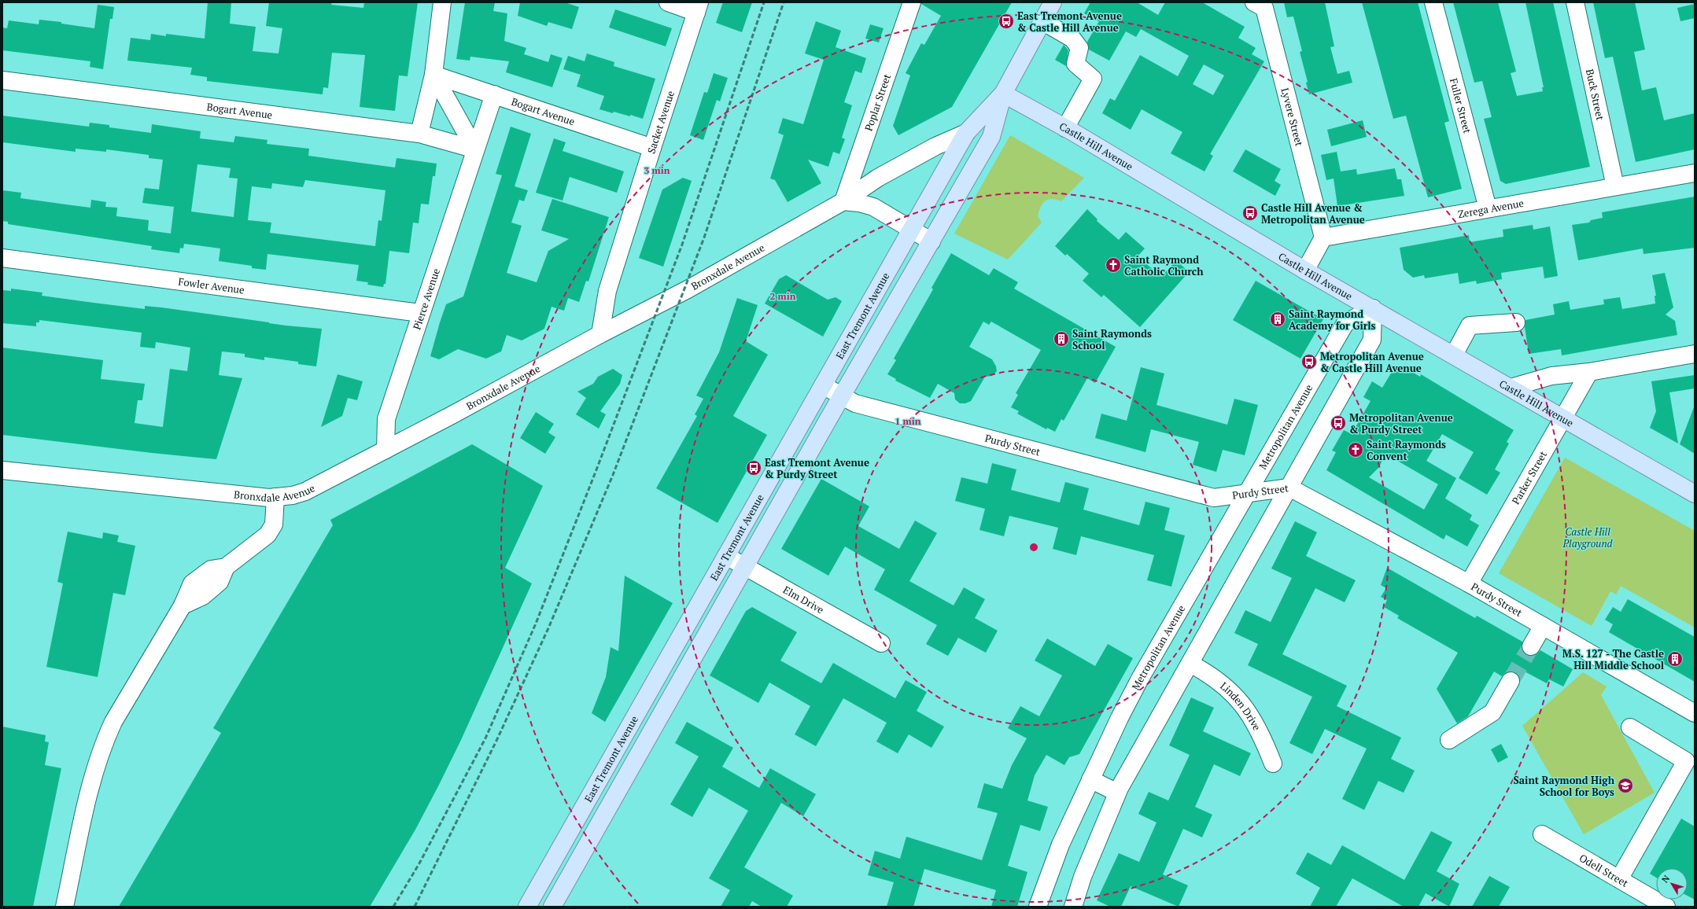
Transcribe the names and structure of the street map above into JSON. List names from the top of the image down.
{
  "streets": {
    "main road": ["Castle Hill Avenue", "East Tremont Avenue"],
    "street": [
      "Buck Street",
      "Poplar Street",
      "Fuller Street",
      "Bogart Avenue",
      "Lyvere Street",
      "Sacket Avenue",
      "Zerega Avenue",
      "Bronxdale Avenue",
      "Fowler Avenue",
      "Pierce Avenue",
      "Metropolitan Avenue",
      "Purdy Street",
      "Parker Street",
      "Elm Drive",
      "Linden Drive",
      "Odell Street"
    ]
  },
  "crossings": [
    ["Buck Street", "Zerega Avenue"],
    ["Poplar Street", "Bronxdale Avenue"],
    ["Fuller Street", "Zerega Avenue"],
    ["Bogart Avenue", "Sacket Avenue"],
    ["Bogart Avenue", "Pierce Avenue"],
    ["Lyvere Street", "Zerega Avenue"],
    ["Sacket Avenue", "Bronxdale Avenue"],
    ["Castle Hill Avenue", "East Tremont Avenue"],
    ["Castle Hill Avenue", "Metropolitan Avenue"],
    ["Castle Hill Avenue", "Parker Street"],
    ["Bronxdale Avenue", "Pierce Avenue"],
    ["Bronxdale Avenue", "East Tremont Avenue"],
    ["Fowler Avenue", "Pierce Avenue"],
    ["East Tremont Avenue", "Purdy Street"],
    ["East Tremont Avenue", "Elm Drive"],
    ["Metropolitan Avenue", "Purdy Street"],
    ["Purdy Street", "Parker Street"]
  ],
  "parks": ["Castle Hill Playground"],
  "places": {
    "bus stop": [
      "East Tremont Avenue & Castle Hill Avenue",
      "Castle Hill Avenue & Metropolitan Avenue",
      "Metropolitan Avenue & Castle Hill Avenue",
      "Metropolitan Avenue & Purdy Street",
      "East Tremont Avenue & Purdy Street"
    ],
    "church": ["Saint Raymond Catholic Church", "Saint Raymonds Convent"],
    "building": ["Saint Raymond Academy for Girls", "Saint Raymonds School", "M.S. 127 - The Castle Hill Middle School"],
    "school or university": ["Saint Raymond High School for Boys"]
  },
  "north": "top left",
  "rings": ["3 min", "2 min", "1 min"]
}
